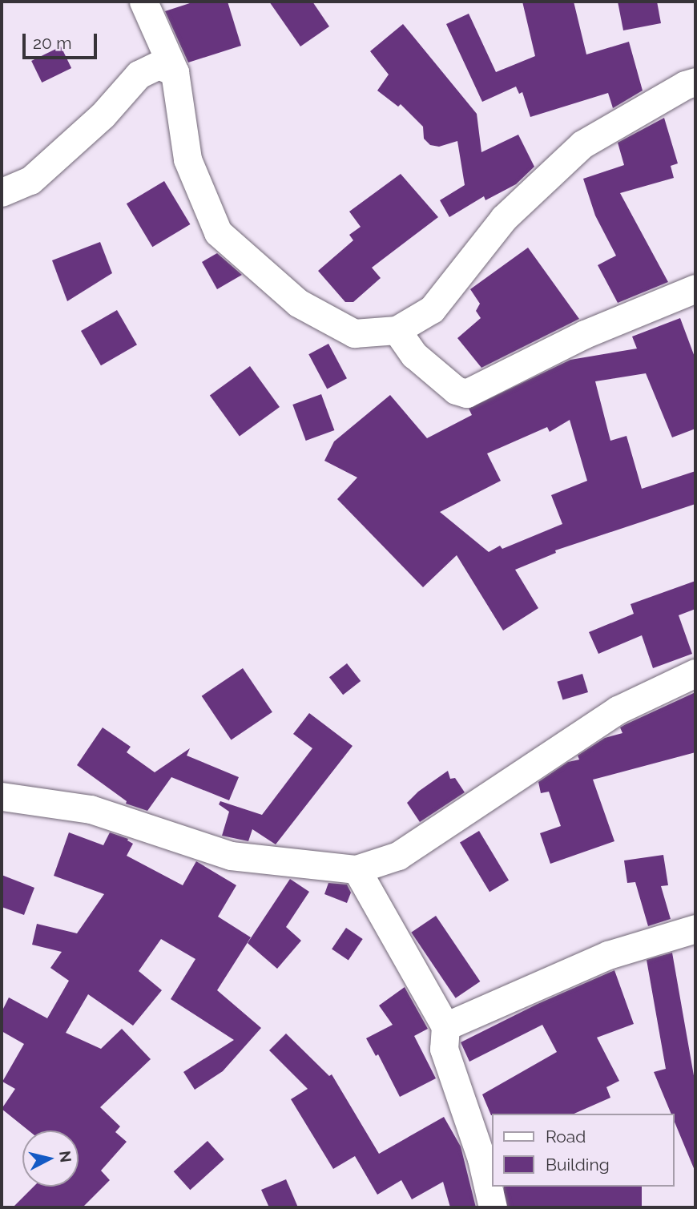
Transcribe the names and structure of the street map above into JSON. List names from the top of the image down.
{
  "legend": ["Road", "Building"],
  "scale_bar": "20 m",
  "north": "right"
}
